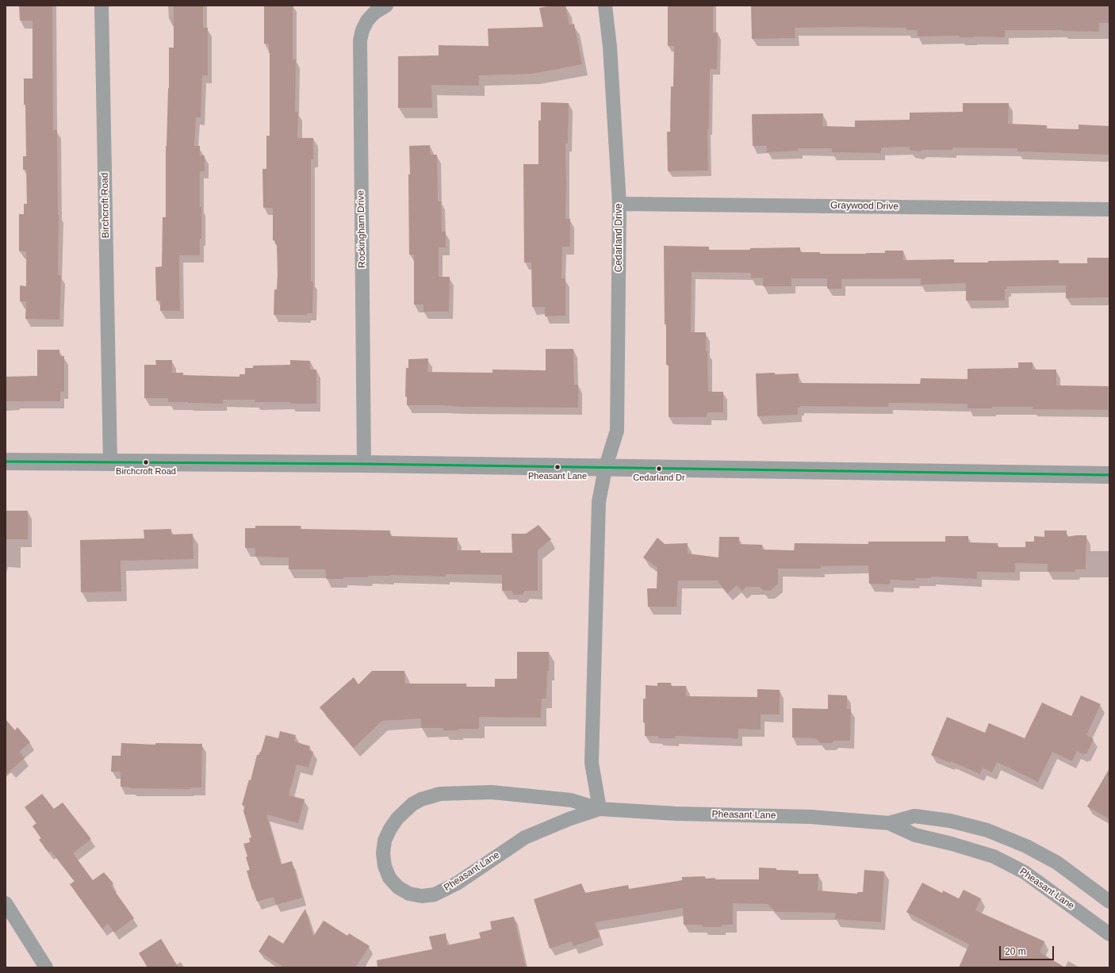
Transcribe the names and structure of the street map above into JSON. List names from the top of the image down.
{
  "streets": {
    "street": [
      "Birchcroft Road",
      "Graywood Drive",
      "Rockingham Drive",
      "Cedarland Drive",
      "Pheasant Lane"
    ]
  },
  "crossings": [
    ["Graywood Drive", "Cedarland Drive"]
  ],
  "places": ["Birchcroft Road", "Pheasant Lane", "Cedarland Dr"],
  "scale_bar": "20 m"
}
